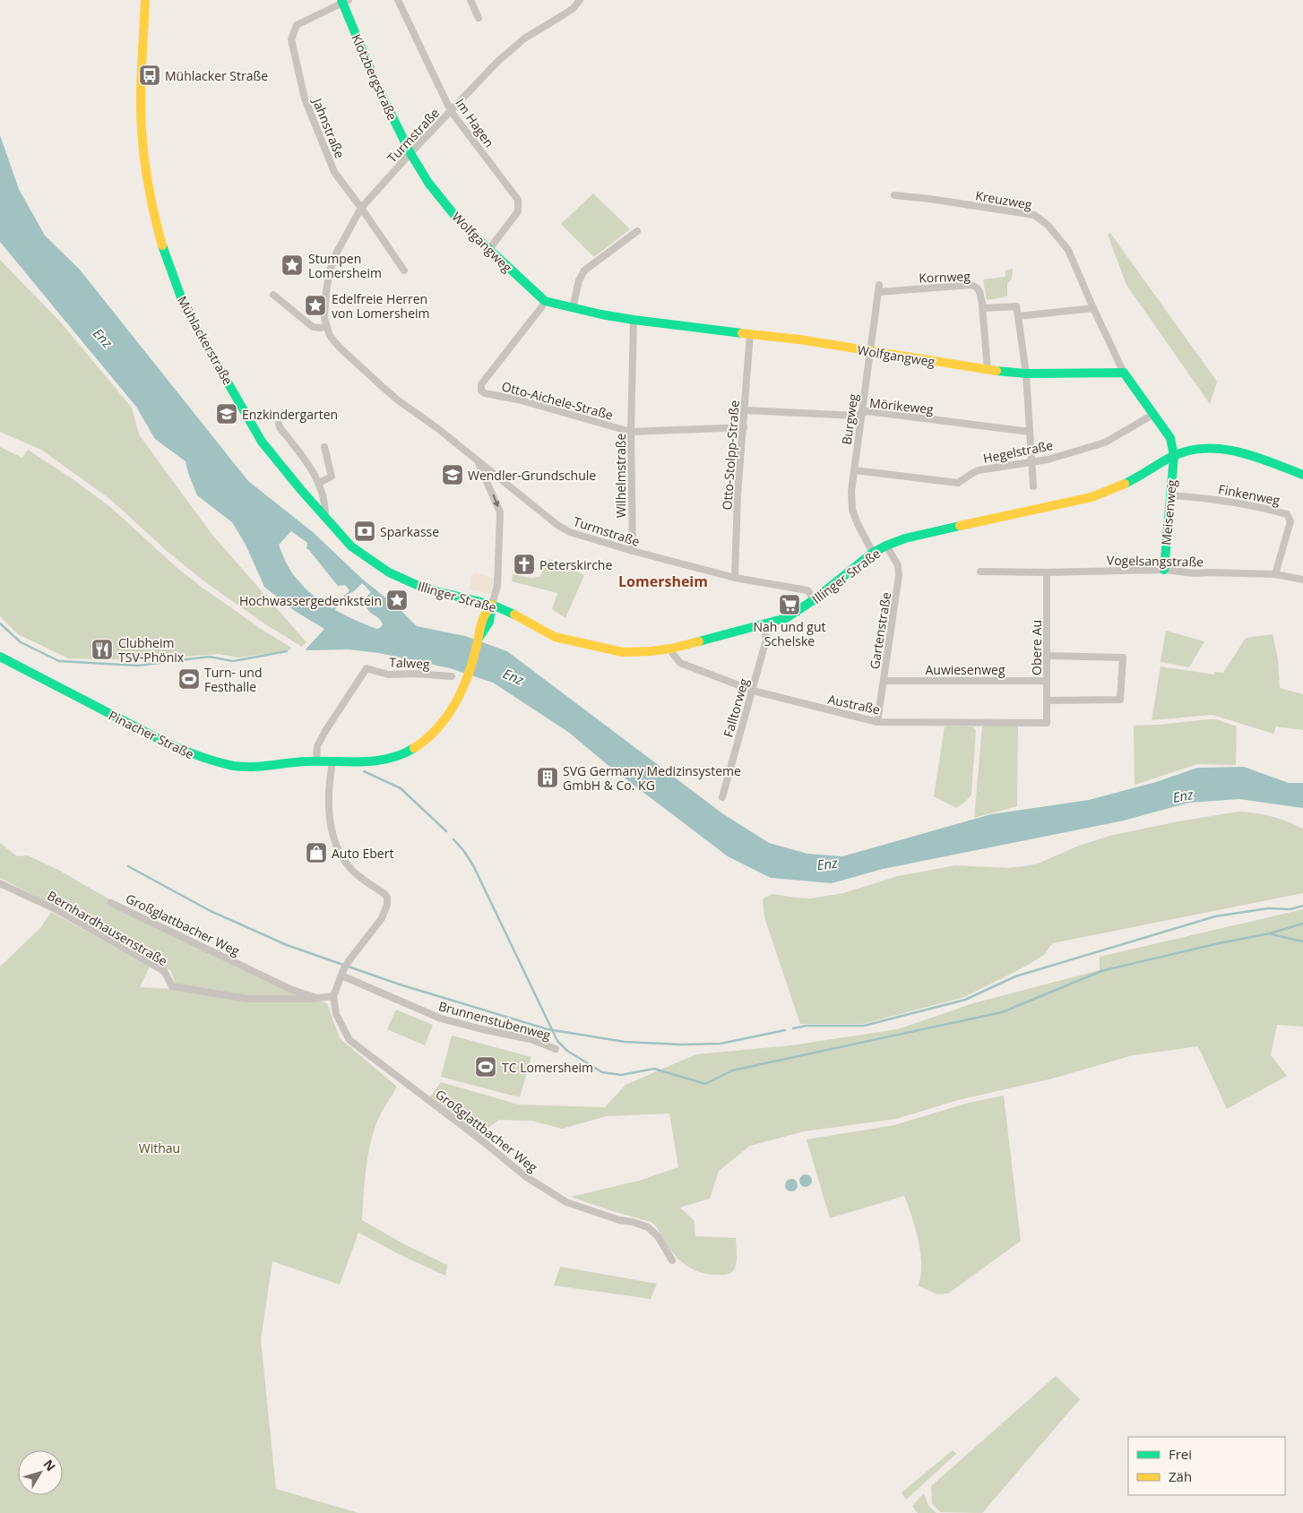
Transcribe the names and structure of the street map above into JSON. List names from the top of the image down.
{
  "streets": {
    "street": [
      "Klotzbergstraße",
      "Im Hagen",
      "Jahnstraße",
      "Turmstraße",
      "Kreuzweg",
      "Wolfgangweg",
      "Kornweg",
      "Mühlackerstraße",
      "Otto-Aichele-Straße",
      "Mörikeweg",
      "Burgweg",
      "Hegelstraße",
      "Otto-Stolpp-Straße",
      "Wilhelmstraße",
      "Finkenweg",
      "Meisenweg",
      "Vogelsangstraße",
      "Illinger Straße",
      "Gartenstraße",
      "Obere Au",
      "Talweg",
      "Auwiesenweg",
      "Austraße",
      "Falltorweg",
      "Pinacher Straße",
      "Großglattbacher Weg",
      "Bernhardhausenstraße",
      "Brunnenstubenweg"
    ]
  },
  "crossings": [
    ["Klotzbergstraße", "Jahnstraße"],
    ["Klotzbergstraße", "Turmstraße"],
    ["Klotzbergstraße", "Wolfgangweg"],
    ["Im Hagen", "Turmstraße"],
    ["Im Hagen", "Wolfgangweg"],
    ["Jahnstraße", "Turmstraße"],
    ["Turmstraße", "Wolfgangweg"],
    ["Turmstraße", "Otto-Stolpp-Straße"],
    ["Turmstraße", "Wilhelmstraße"],
    ["Turmstraße", "Illinger Straße"],
    ["Kreuzweg", "Wolfgangweg"],
    ["Wolfgangweg", "Kornweg"],
    ["Wolfgangweg", "Otto-Aichele-Straße"],
    ["Wolfgangweg", "Burgweg"],
    ["Wolfgangweg", "Otto-Stolpp-Straße"],
    ["Wolfgangweg", "Wilhelmstraße"],
    ["Kornweg", "Burgweg"],
    ["Mühlackerstraße", "Illinger Straße"],
    ["Otto-Aichele-Straße", "Wilhelmstraße"],
    ["Mörikeweg", "Burgweg"],
    ["Mörikeweg", "Otto-Stolpp-Straße"],
    ["Burgweg", "Hegelstraße"],
    ["Burgweg", "Illinger Straße"],
    ["Finkenweg", "Meisenweg"],
    ["Finkenweg", "Vogelsangstraße"],
    ["Meisenweg", "Vogelsangstraße"],
    ["Meisenweg", "Illinger Straße"],
    ["Vogelsangstraße", "Obere Au"],
    ["Illinger Straße", "Gartenstraße"],
    ["Illinger Straße", "Austraße"],
    ["Illinger Straße", "Falltorweg"],
    ["Illinger Straße", "Pinacher Straße"],
    ["Gartenstraße", "Auwiesenweg"],
    ["Gartenstraße", "Austraße"],
    ["Obere Au", "Auwiesenweg"],
    ["Obere Au", "Austraße"],
    ["Talweg", "Pinacher Straße"],
    ["Austraße", "Falltorweg"],
    ["Großglattbacher Weg", "Bernhardhausenstraße"]
  ],
  "districts": ["Lomersheim"],
  "water": ["Enz"],
  "parks": ["Withau"],
  "places": {
    "bus stop": ["Mühlacker Straße"],
    "place": ["Stumpen Lomersheim", "Edelfreie Herren von Lomersheim", "Hochwassergedenkstein"],
    "school or university": ["Enzkindergarten", "Wendler-Grundschule"],
    "bank": ["Sparkasse"],
    "church": ["Peterskirche"],
    "supermarket": ["Nah und gut Schelske"],
    "restaurant": ["Clubheim TSV-Phönix"],
    "sports": ["Turn- und Festhalle", "TC Lomersheim"],
    "building": ["SVG Germany Medizinsysteme GmbH & Co. KG"],
    "shop": ["Auto Ebert"]
  },
  "legend": ["Frei", "Zäh"],
  "north": "top right"
}
